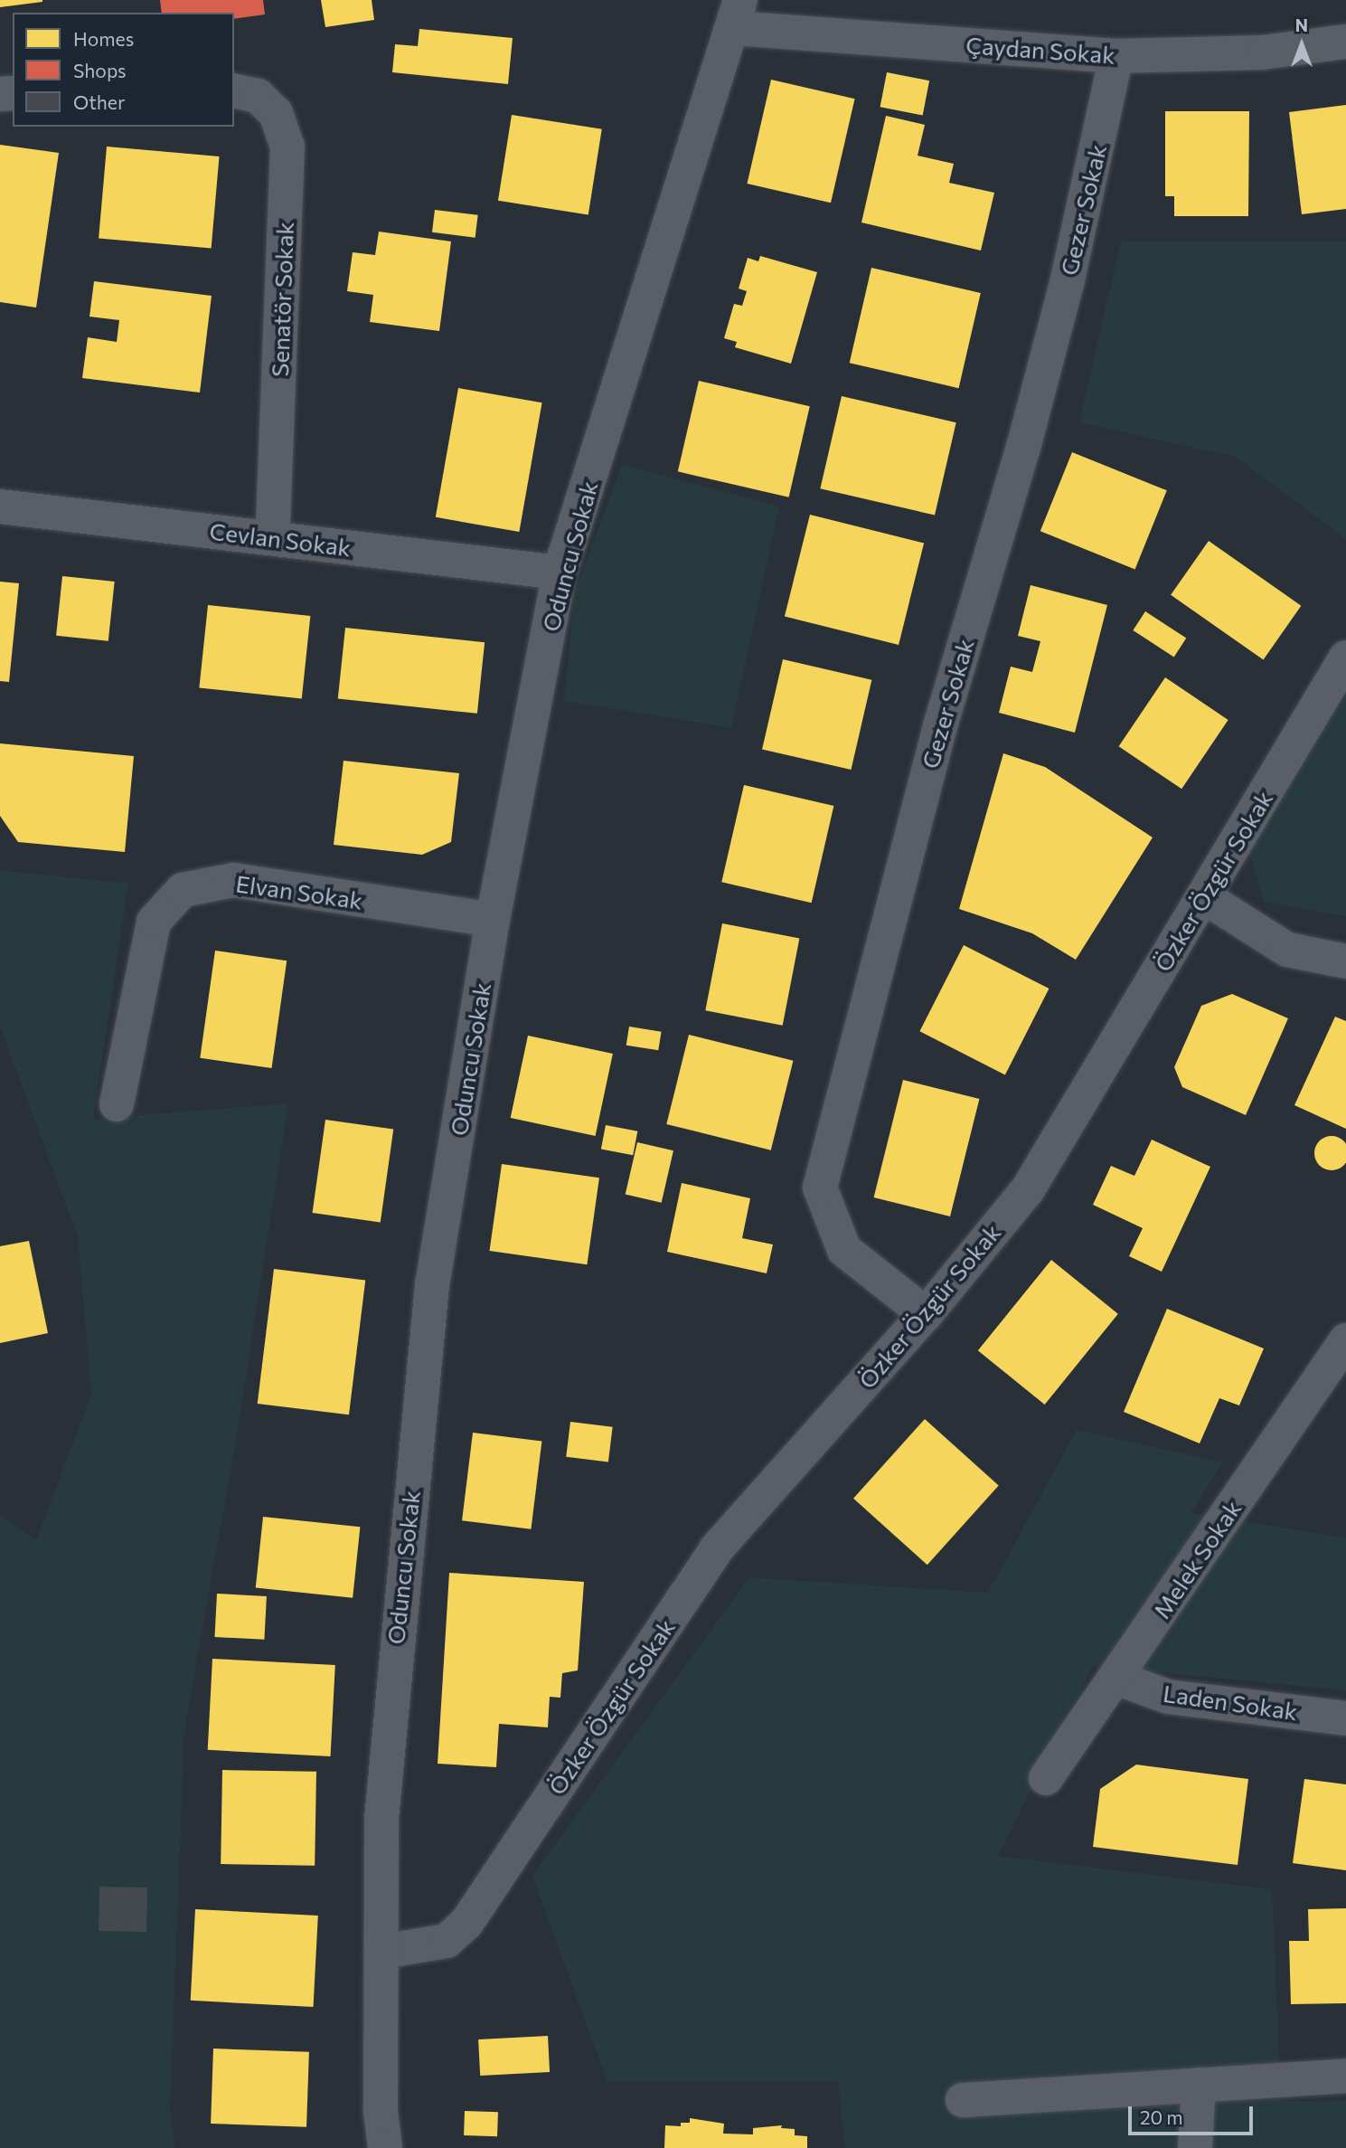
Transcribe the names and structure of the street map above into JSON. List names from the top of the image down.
{
  "streets": {
    "street": [
      "Çaydan Sokak",
      "Gezer Sokak",
      "Senatör Sokak",
      "Cevlan Sokak",
      "Oduncu Sokak",
      "Özker Özgür Sokak",
      "Elvan Sokak",
      "Melek Sokak",
      "Laden Sokak"
    ]
  },
  "crossings": [
    ["Çaydan Sokak", "Gezer Sokak"],
    ["Çaydan Sokak", "Oduncu Sokak"],
    ["Gezer Sokak", "Özker Özgür Sokak"],
    ["Senatör Sokak", "Cevlan Sokak"],
    ["Cevlan Sokak", "Oduncu Sokak"],
    ["Oduncu Sokak", "Özker Özgür Sokak"],
    ["Oduncu Sokak", "Elvan Sokak"],
    ["Melek Sokak", "Laden Sokak"]
  ],
  "legend": ["Homes", "Shops", "Other"],
  "scale_bar": "20 m",
  "north": "top"
}
